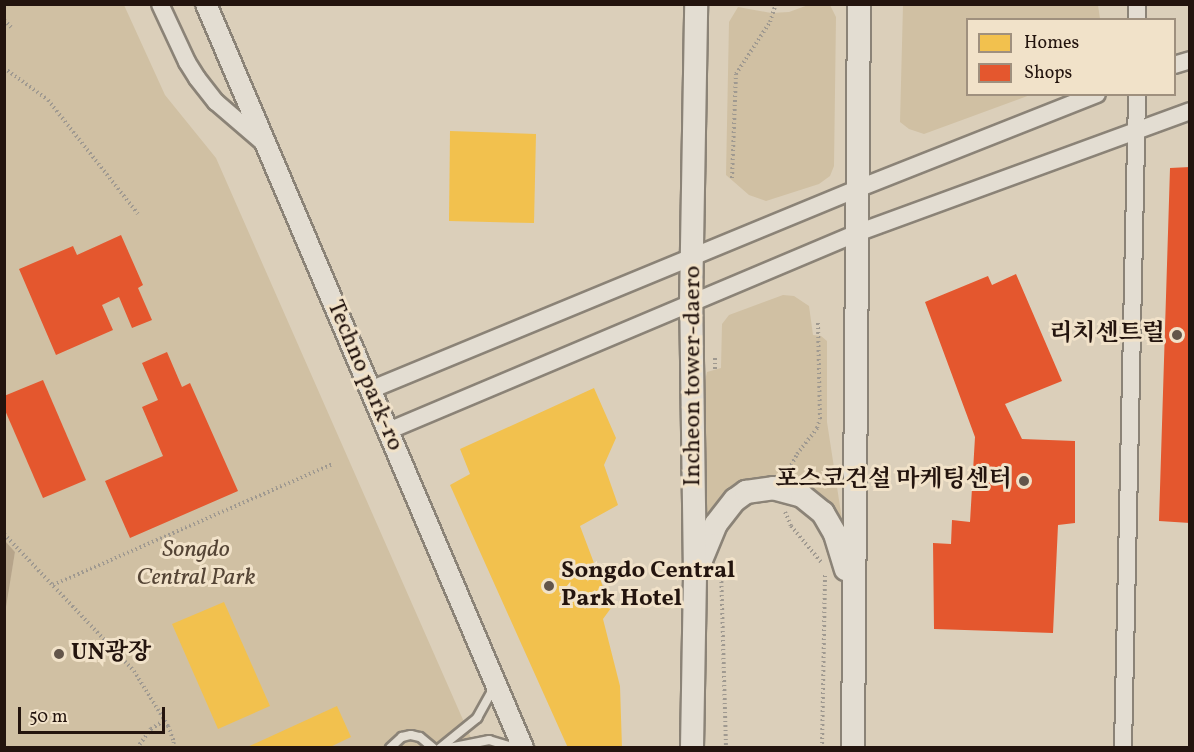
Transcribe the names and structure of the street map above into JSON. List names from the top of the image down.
{
  "streets": {
    "main road": ["Incheon tower-daero"],
    "street": ["Techno park-ro"]
  },
  "parks": ["Songdo Central Park"],
  "places": [
    "리치센트럴",
    "포스코건설 마케팅센터",
    "Songdo Central Park Hotel",
    "UN광장"
  ],
  "legend": ["Homes", "Shops"],
  "scale_bar": "50 m"
}
